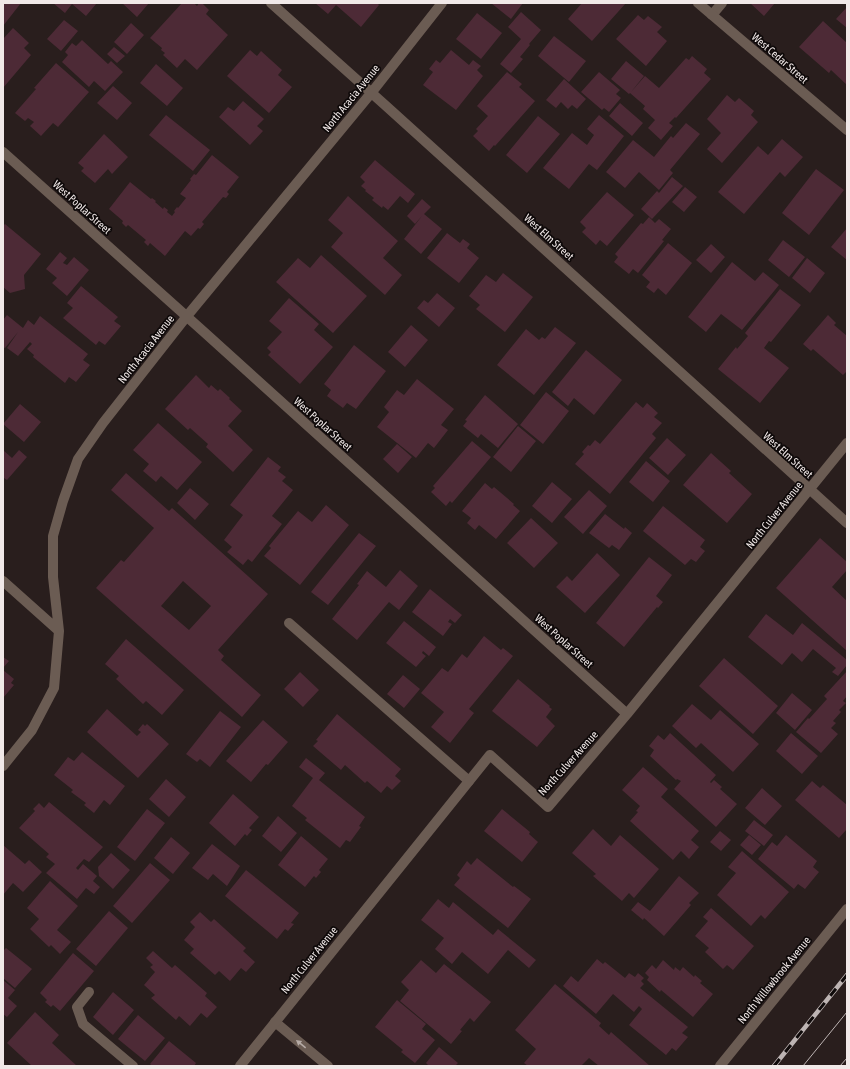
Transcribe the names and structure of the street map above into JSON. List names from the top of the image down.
{
  "streets": {
    "street": [
      "West Cedar Street",
      "North Acacia Avenue",
      "West Poplar Street",
      "West Elm Street",
      "North Culver Avenue",
      "North Willowbrook Avenue"
    ]
  },
  "crossings": [
    ["North Acacia Avenue", "West Poplar Street"],
    ["North Acacia Avenue", "West Elm Street"],
    ["West Poplar Street", "North Culver Avenue"],
    ["West Elm Street", "North Culver Avenue"]
  ]
}
